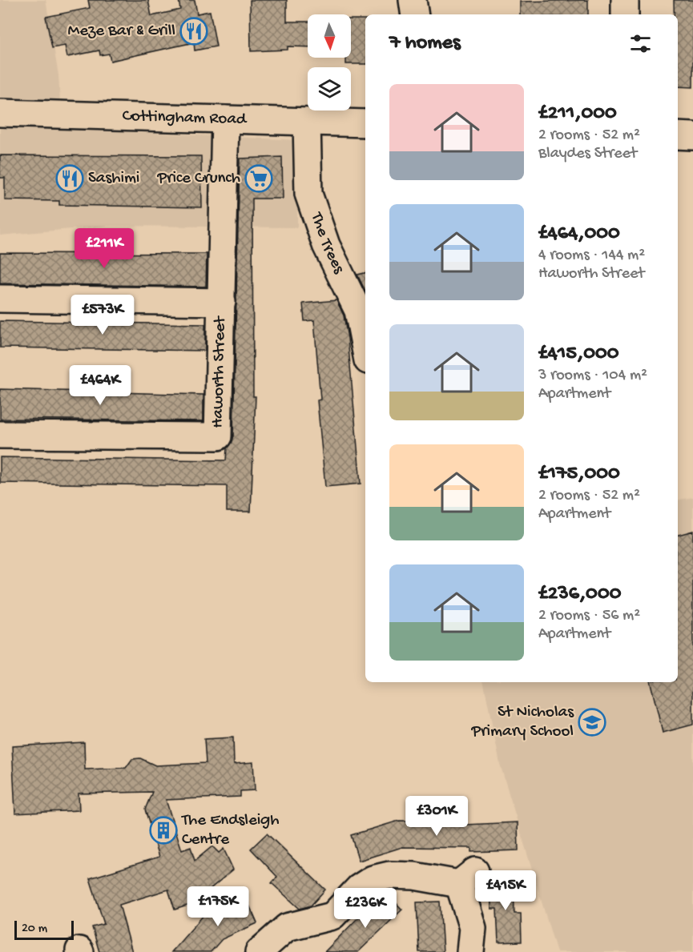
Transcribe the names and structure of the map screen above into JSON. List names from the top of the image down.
{
  "streets": {
    "street": ["Cottingham Road", "The Trees", "Haworth Street"]
  },
  "crossings": [
    ["Cottingham Road", "The Trees"],
    ["Cottingham Road", "Haworth Street"]
  ],
  "places": {
    "restaurant": ["Meze Bar & Grill", "Sashimi"],
    "supermarket": ["Price Crunch"],
    "school or university": ["St Nicholas Primary School"],
    "building": ["The Endsleigh Centre"]
  },
  "scale_bar": "20 m",
  "north": "bottom",
  "page": {
    "heading": "7 homes",
    "list": [
      {
        "name": "£211,000",
        "note": "2 rooms · 52 m² · Blaydes Street"
      },
      {
        "name": "£464,000",
        "note": "4 rooms · 144 m² · Haworth Street"
      },
      {
        "name": "£415,000",
        "note": "3 rooms · 104 m² · Apartment"
      },
      {
        "name": "£175,000",
        "note": "2 rooms · 52 m² · Apartment"
      },
      {
        "name": "£236,000",
        "note": "2 rooms · 56 m² · Apartment"
      }
    ],
    "price": [
      "£211K",
      "£573K",
      "£464K",
      "£301K",
      "£415K",
      "£175K",
      "£236K"
    ],
    "scale": "20 m"
  }
}
